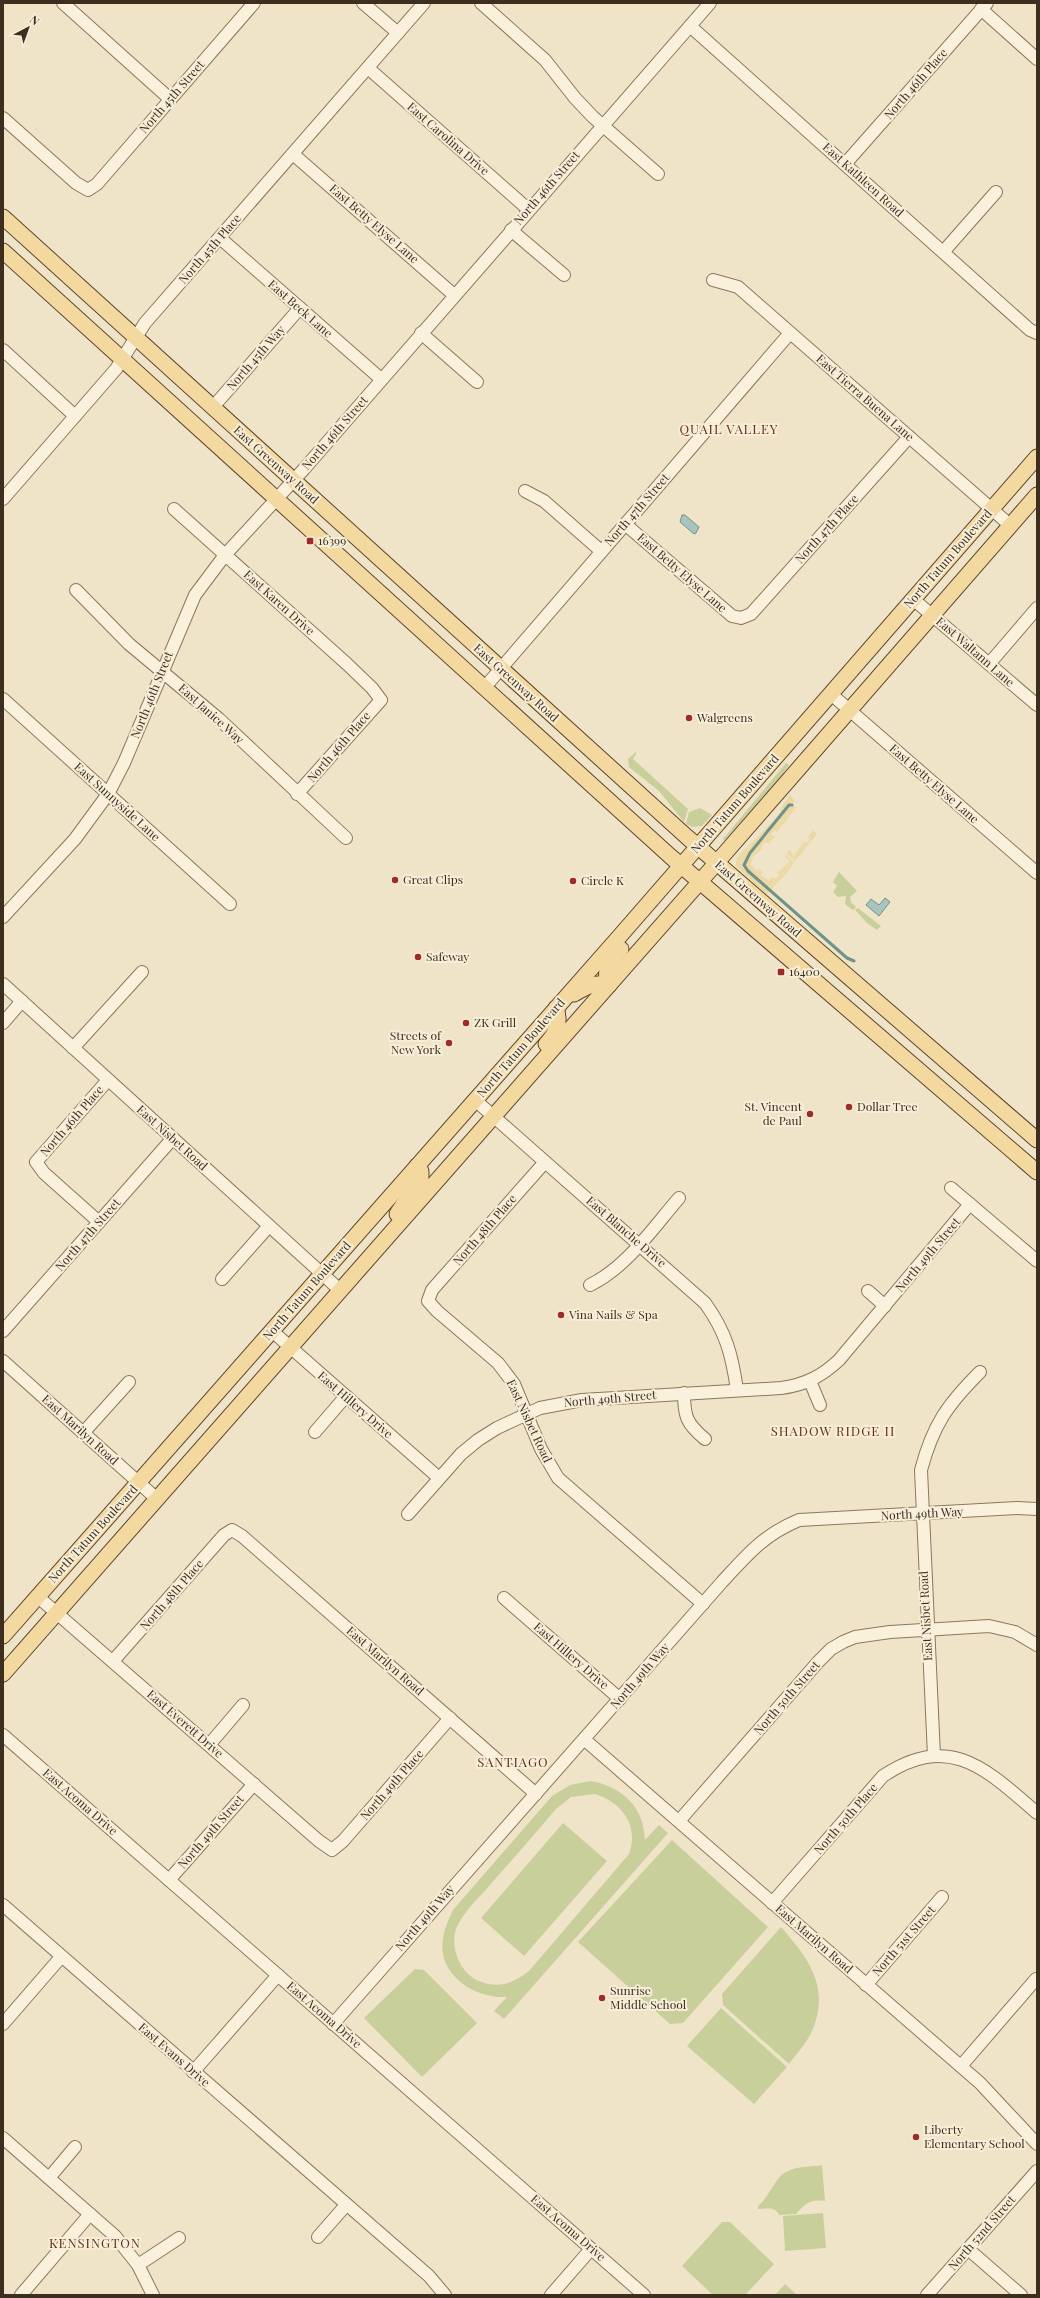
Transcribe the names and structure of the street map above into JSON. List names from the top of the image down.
{
  "streets": {
    "main road": ["East Greenway Road", "North Tatum Boulevard"],
    "street": [
      "North 46th Place",
      "North 45th Street",
      "East Carolina Drive",
      "East Kathleen Road",
      "North 46th Street",
      "East Betty Elyse Lane",
      "North 45th Place",
      "East Beck Lane",
      "North 45th Way",
      "East Tierra Buena Lane",
      "North 47th Street",
      "North 47th Place",
      "East Karen Drive",
      "East Waltann Lane",
      "East Janice Way",
      "East Sunnyside Lane",
      "East Nisbet Road",
      "North 48th Place",
      "East Blanche Drive",
      "North 49th Street",
      "East Hillery Drive",
      "East Marilyn Road",
      "North 49th Way",
      "North 50th Street",
      "East Everett Drive",
      "North 49th Place",
      "East Acoma Drive",
      "North 50th Place",
      "North 51st Street",
      "East Evans Drive",
      "North 52nd Street"
    ]
  },
  "crossings": [
    ["North 46th Place", "East Kathleen Road"],
    ["North 46th Place", "North 47th Street"],
    ["North 46th Place", "East Karen Drive"],
    ["North 46th Place", "East Janice Way"],
    ["North 46th Place", "East Nisbet Road"],
    ["East Carolina Drive", "North 46th Street"],
    ["East Carolina Drive", "North 45th Place"],
    ["East Kathleen Road", "North 46th Street"],
    ["North 46th Street", "East Betty Elyse Lane"],
    ["North 46th Street", "East Beck Lane"],
    ["North 46th Street", "East Greenway Road"],
    ["North 46th Street", "East Karen Drive"],
    ["North 46th Street", "East Janice Way"],
    ["North 46th Street", "East Sunnyside Lane"],
    ["East Betty Elyse Lane", "North 45th Place"],
    ["East Betty Elyse Lane", "North 47th Street"],
    ["East Betty Elyse Lane", "North 47th Place"],
    ["East Betty Elyse Lane", "North Tatum Boulevard"],
    ["North 45th Place", "East Beck Lane"],
    ["North 45th Place", "East Greenway Road"],
    ["East Beck Lane", "North 45th Way"],
    ["North 45th Way", "East Greenway Road"],
    ["East Tierra Buena Lane", "North 47th Street"],
    ["East Tierra Buena Lane", "North 47th Place"],
    ["East Tierra Buena Lane", "North Tatum Boulevard"],
    ["East Greenway Road", "North 47th Street"],
    ["East Greenway Road", "North Tatum Boulevard"],
    ["North 47th Street", "East Nisbet Road"],
    ["North Tatum Boulevard", "East Waltann Lane"],
    ["North Tatum Boulevard", "East Nisbet Road"],
    ["North Tatum Boulevard", "East Blanche Drive"],
    ["North Tatum Boulevard", "East Hillery Drive"],
    ["North Tatum Boulevard", "East Marilyn Road"],
    ["North Tatum Boulevard", "East Everett Drive"],
    ["East Nisbet Road", "North 48th Place"],
    ["East Nisbet Road", "North 49th Street"],
    ["East Nisbet Road", "North 49th Way"],
    ["East Nisbet Road", "North 50th Street"],
    ["East Nisbet Road", "North 50th Place"],
    ["North 48th Place", "East Blanche Drive"],
    ["North 48th Place", "East Marilyn Road"],
    ["North 48th Place", "East Everett Drive"],
    ["East Blanche Drive", "North 49th Street"],
    ["North 49th Street", "East Hillery Drive"],
    ["North 49th Street", "East Everett Drive"],
    ["North 49th Street", "East Acoma Drive"],
    ["East Hillery Drive", "North 49th Way"],
    ["East Marilyn Road", "North 49th Way"],
    ["East Marilyn Road", "North 50th Street"],
    ["East Marilyn Road", "North 49th Place"],
    ["East Marilyn Road", "North 50th Place"],
    ["East Marilyn Road", "North 51st Street"],
    ["North 49th Way", "East Acoma Drive"],
    ["East Everett Drive", "North 49th Place"]
  ],
  "districts": [
    "QUAIL VALLEY",
    "SHADOW RIDGE II",
    "SANTIAGO",
    "KENSINGTON"
  ],
  "places": {
    "transit": ["16399", "16400"],
    "other": [
      "Walgreens",
      "Great Clips",
      "Circle K",
      "Safeway",
      "ZK Grill",
      "Streets of New York",
      "Dollar Tree",
      "St. Vincent de Paul",
      "Vina Nails & Spa",
      "Sunrise Middle School",
      "Liberty Elementary School"
    ]
  },
  "north": "top right"
}
